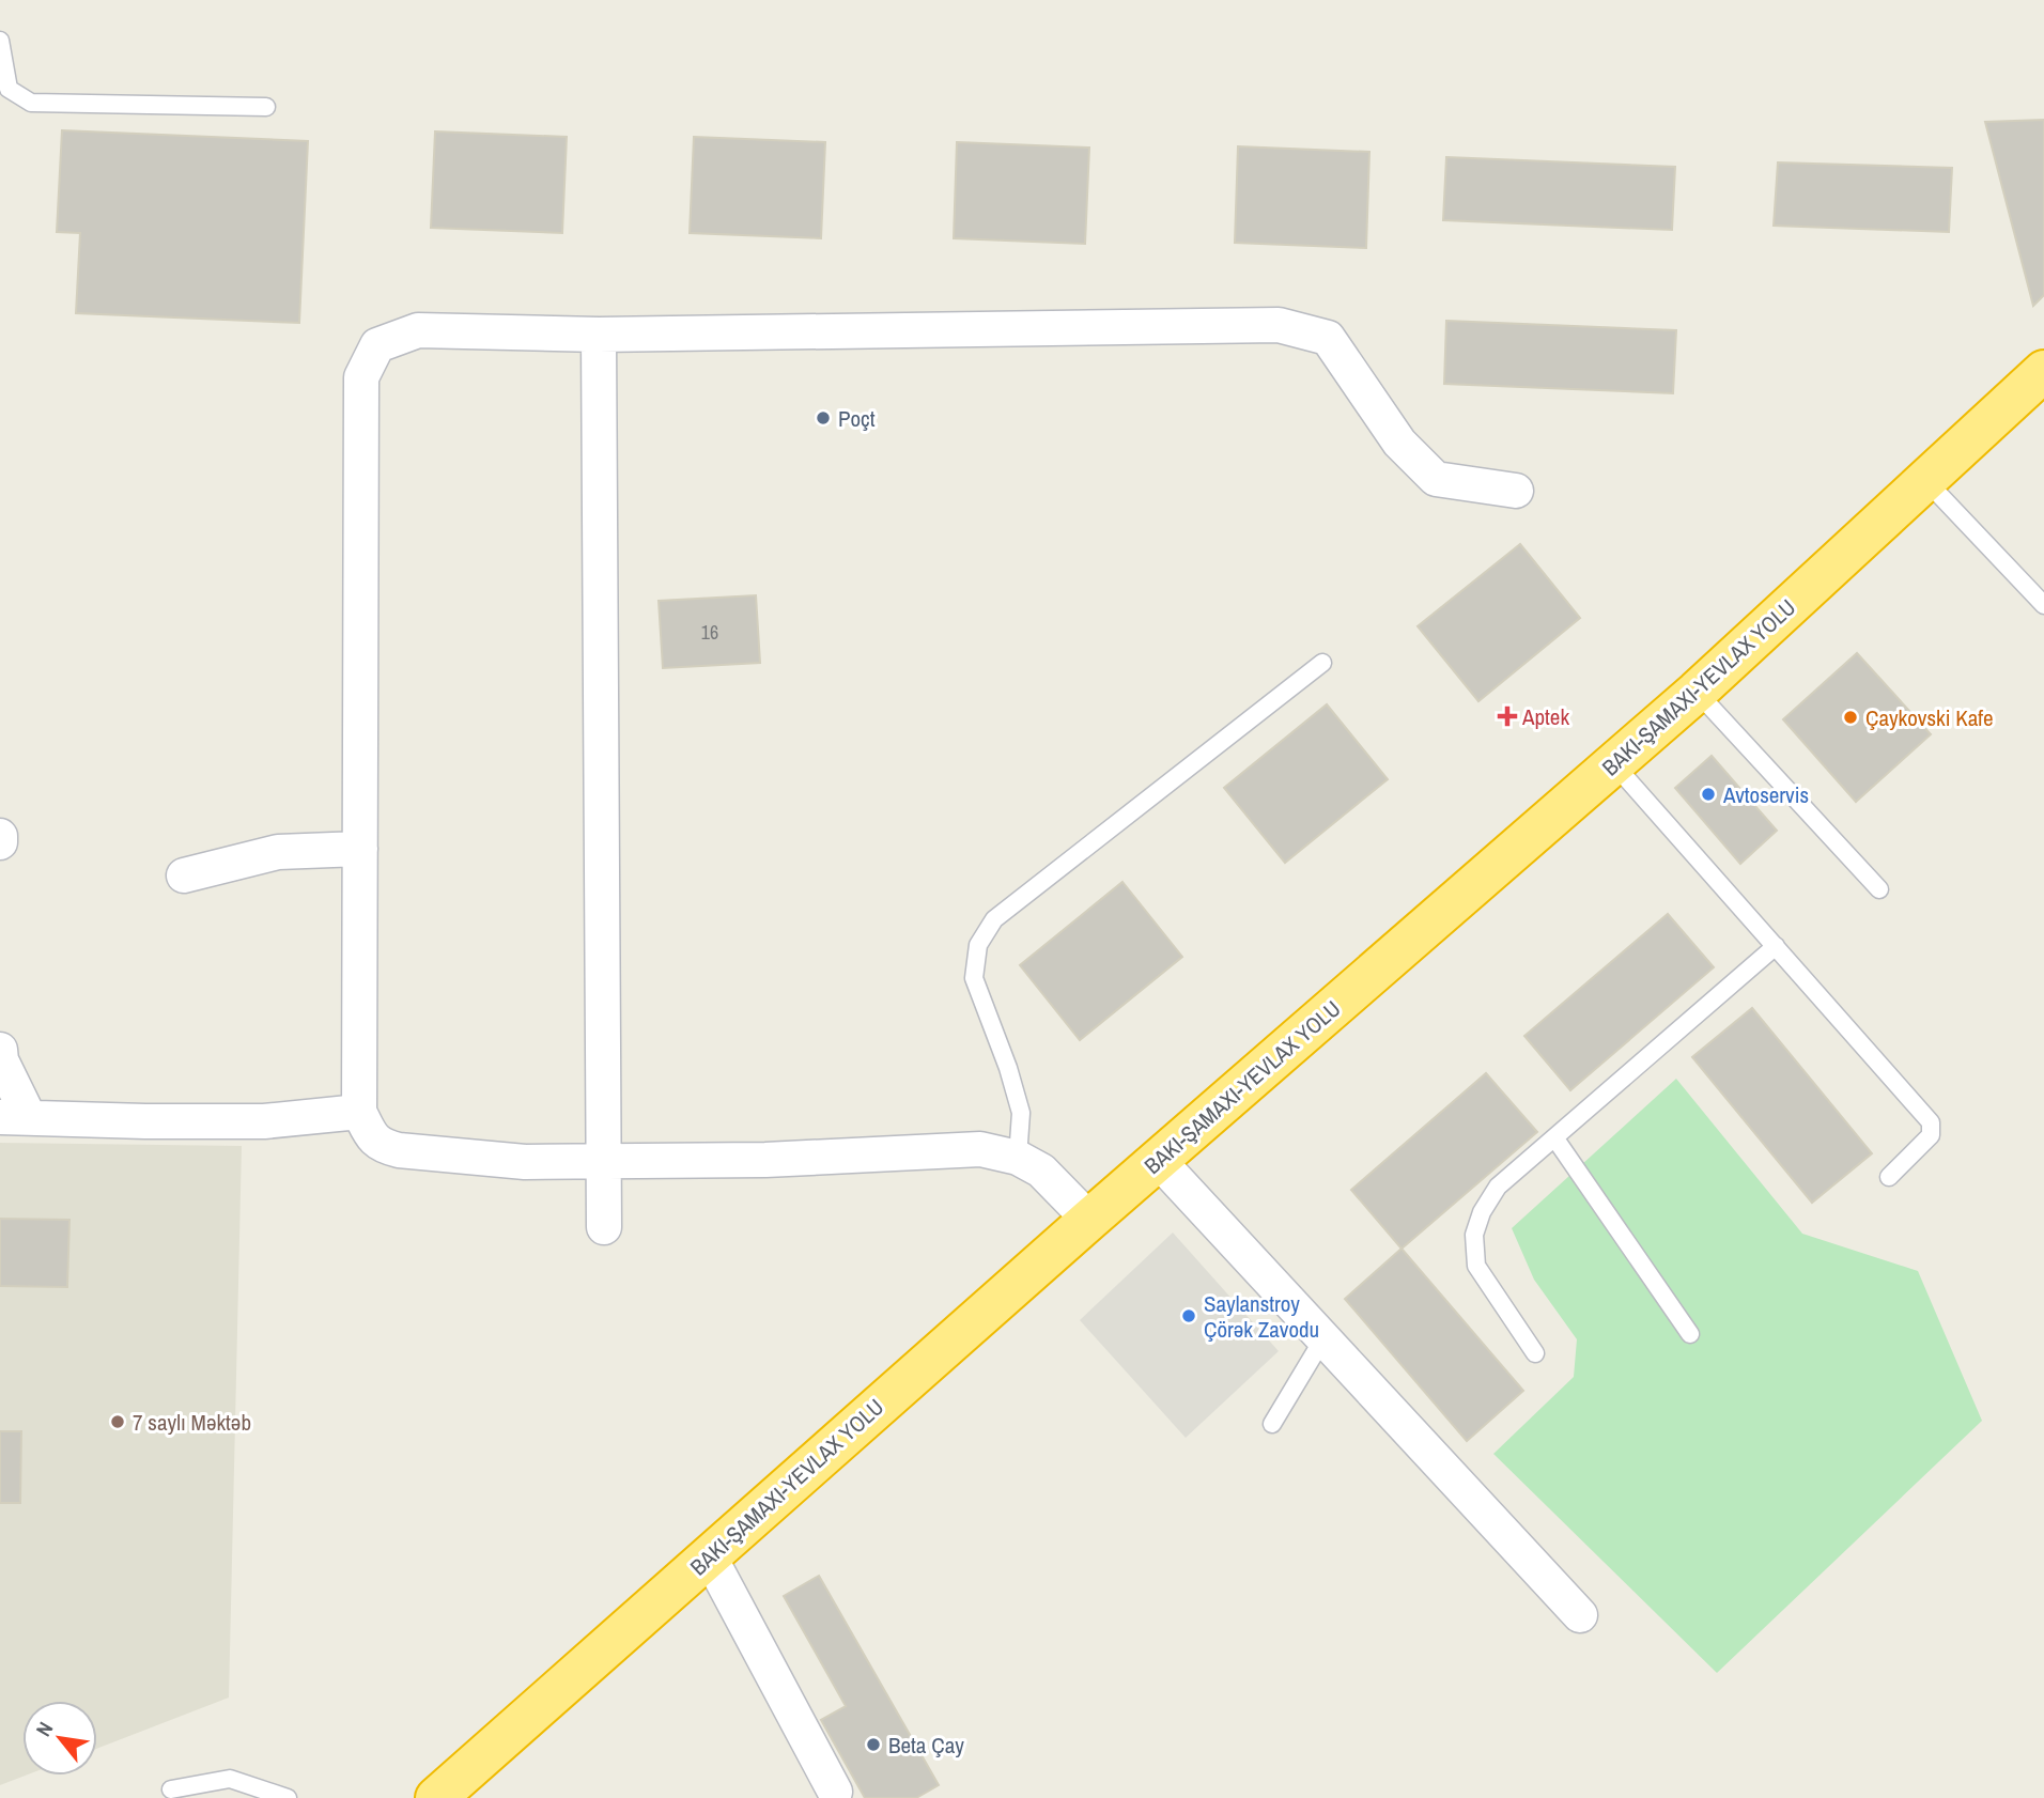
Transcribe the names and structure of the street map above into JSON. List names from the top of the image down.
{
  "places": {
    "other": [
      "Poçt",
      "Çaykovski Kafe",
      "Avtoservis",
      "Saylanstroy Çörək Zavodu",
      "7 saylı Məktəb",
      "Beta Çay"
    ],
    "health": ["Aptek"]
  },
  "house_numbers": ["16"],
  "north": "top left"
}
